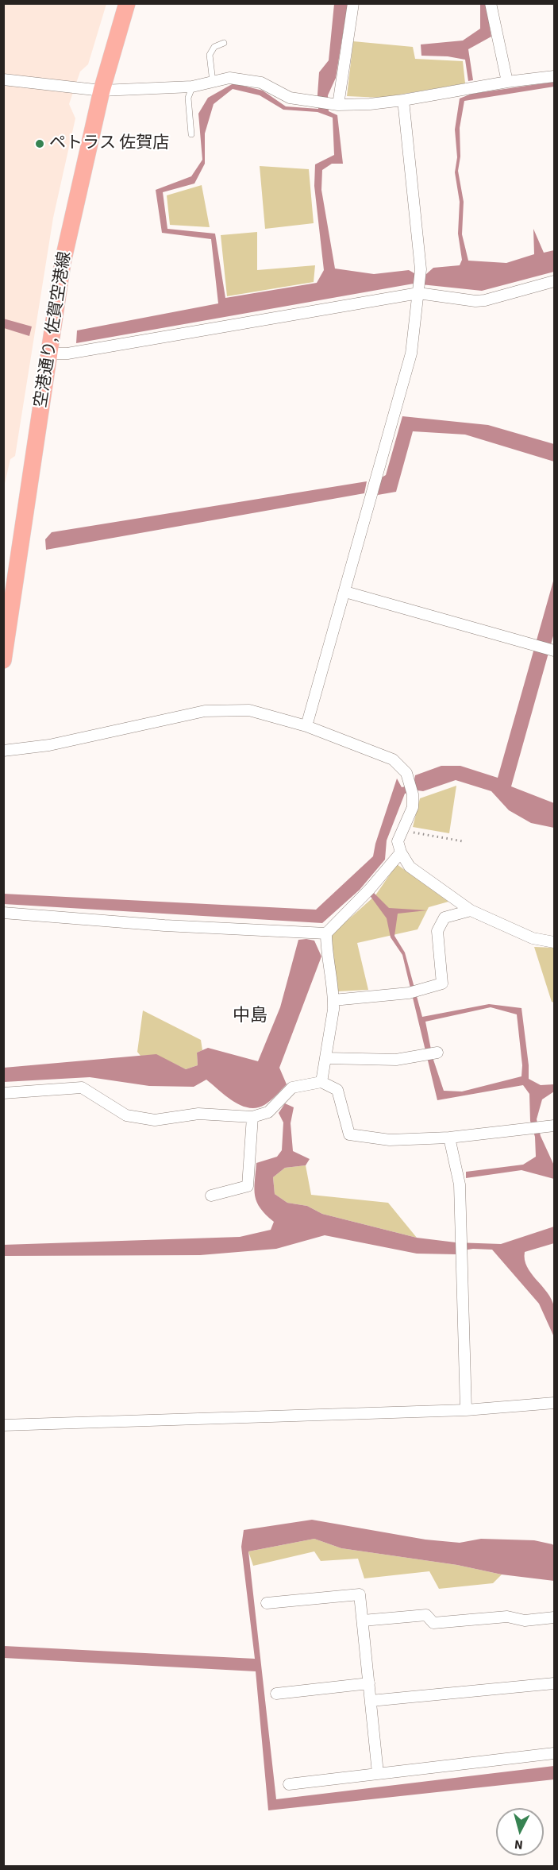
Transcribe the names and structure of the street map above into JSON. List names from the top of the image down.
{
  "streets": {
    "main road": ["空港通り, 佐賀空港線"]
  },
  "districts": ["中島"],
  "places": ["ペトラス 佐賀店"],
  "north": "bottom"
}
